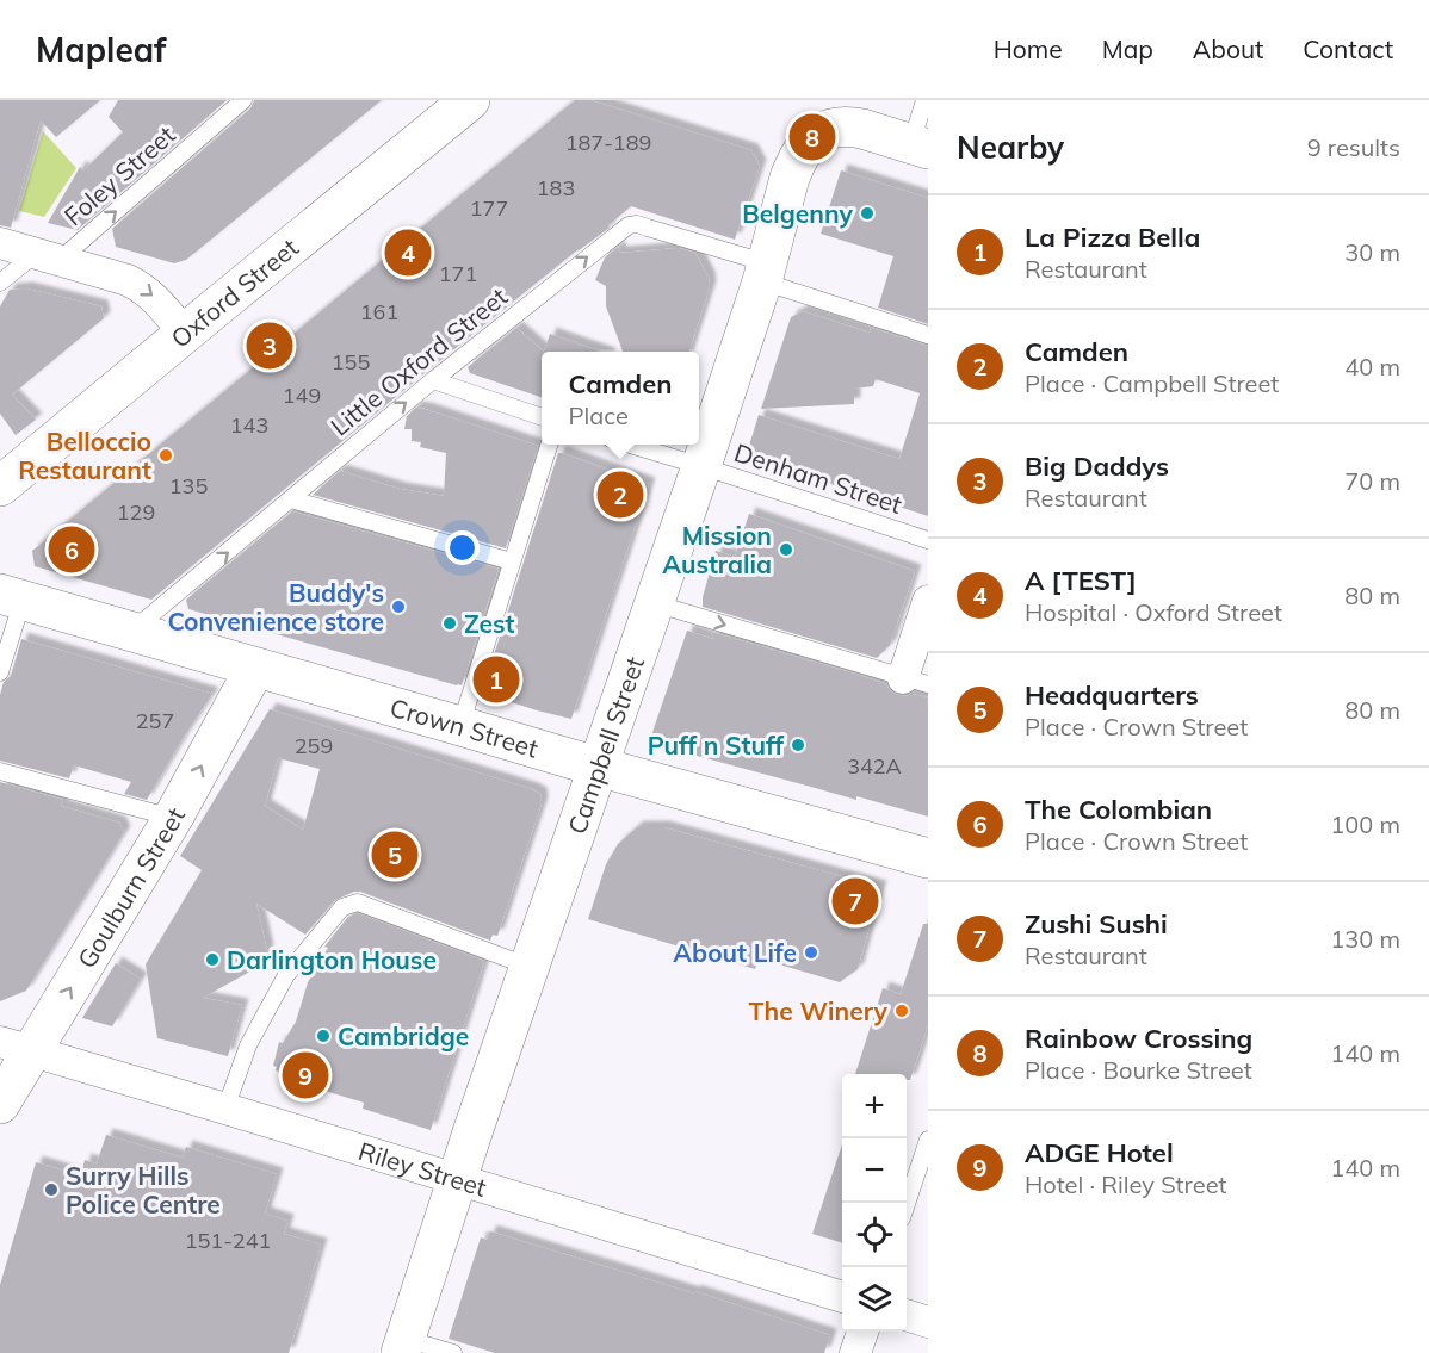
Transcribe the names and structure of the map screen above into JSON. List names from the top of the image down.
{
  "streets": {
    "street": [
      "Oxford Street",
      "Crown Street",
      "Campbell Street",
      "Goulburn Street",
      "Riley Street"
    ],
    "lane": ["Foley Street", "Little Oxford Street", "Denham Street"]
  },
  "crossings": [
    ["Little Oxford Street", "Crown Street"],
    ["Little Oxford Street", "Campbell Street"],
    ["Denham Street", "Campbell Street"],
    ["Crown Street", "Campbell Street"],
    ["Crown Street", "Goulburn Street"],
    ["Campbell Street", "Riley Street"],
    ["Goulburn Street", "Riley Street"]
  ],
  "one_way": ["Foley Street", "Little Oxford Street", "Goulburn Street"],
  "places": [
    "Belgenny",
    "Belloccio Restaurant",
    "Mission Australia",
    "Buddy's Convenience store",
    "Zest",
    "Puff n Stuff",
    "About Life",
    "Darlington House",
    "The Winery",
    "Cambridge",
    "Surry Hills Police Centre"
  ],
  "house_numbers": [
    "187-189",
    "183",
    "177",
    "171",
    "161",
    "155",
    "149",
    "143",
    "135",
    "129",
    "257",
    "259",
    "342A",
    "151-241"
  ],
  "page": {
    "header": "Mapleaf",
    "nav": [
      "Home",
      "Map",
      "About",
      "Contact"
    ],
    "heading": ["Nearby", "9 results"],
    "pins": [
      "8",
      "4",
      "3",
      "2",
      "6",
      "1",
      "5",
      "7",
      "9"
    ],
    "list": [
      {
        "mark": "1",
        "name": "La Pizza Bella",
        "note": "Restaurant",
        "value": "30 m"
      },
      {
        "mark": "2",
        "name": "Camden",
        "note": "Place · Campbell Street",
        "value": "40 m"
      },
      {
        "mark": "3",
        "name": "Big Daddys",
        "note": "Restaurant",
        "value": "70 m"
      },
      {
        "mark": "4",
        "name": "A [TEST]",
        "note": "Hospital · Oxford Street",
        "value": "80 m"
      },
      {
        "mark": "5",
        "name": "Headquarters",
        "note": "Place · Crown Street",
        "value": "80 m"
      },
      {
        "mark": "6",
        "name": "The Colombian",
        "note": "Place · Crown Street",
        "value": "100 m"
      },
      {
        "mark": "7",
        "name": "Zushi Sushi",
        "note": "Restaurant",
        "value": "130 m"
      },
      {
        "mark": "8",
        "name": "Rainbow Crossing",
        "note": "Place · Bourke Street",
        "value": "140 m"
      },
      {
        "mark": "9",
        "name": "ADGE Hotel",
        "note": "Hotel · Riley Street",
        "value": "140 m"
      }
    ],
    "popup": ["Camden", "Place"],
    "map_buttons": ["+", "−"]
  }
}
